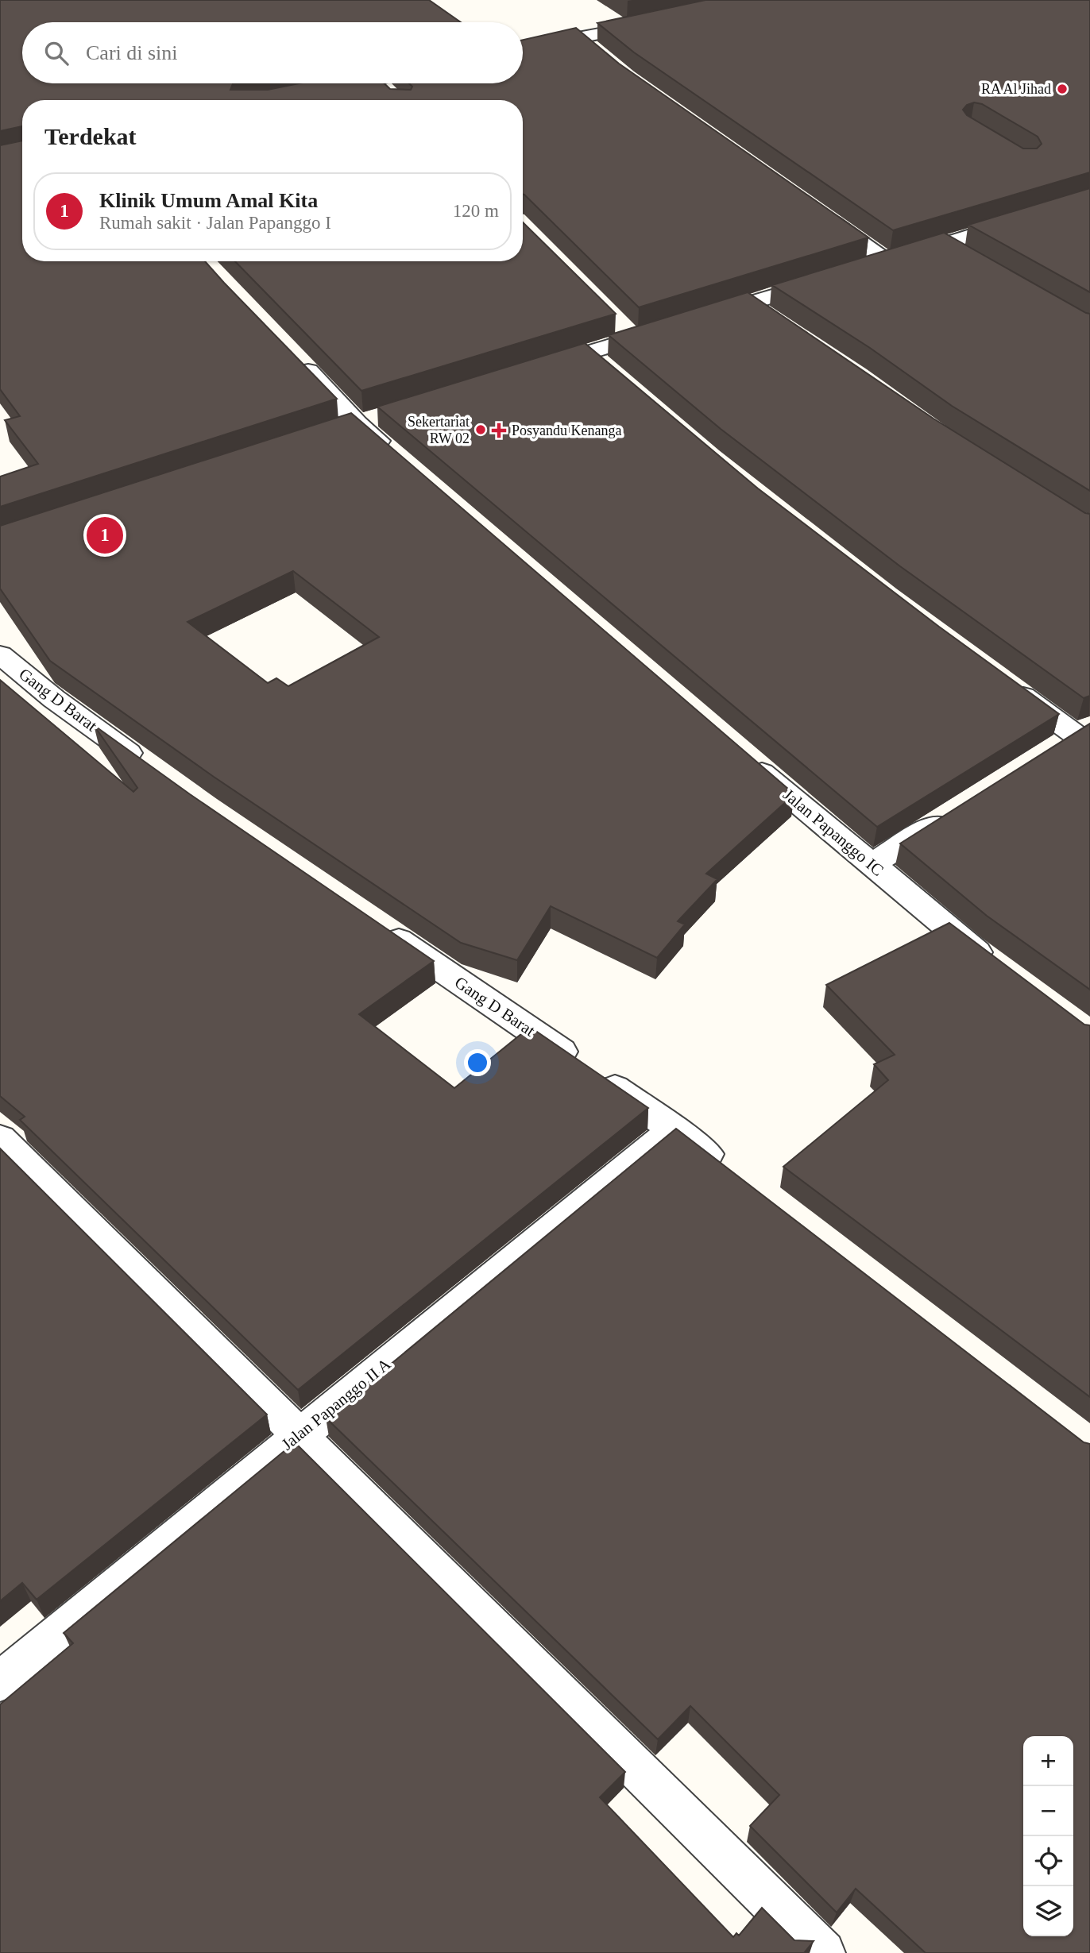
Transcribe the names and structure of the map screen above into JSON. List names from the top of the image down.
{
  "streets": {
    "street": ["Gang D Barat", "Jalan Papanggo IC", "Jalan Papanggo II A"]
  },
  "crossings": [
    ["Gang D Barat", "Jalan Papanggo II A"]
  ],
  "places": {
    "other": ["RA Al Jihad", "Sekertariat RW 02"],
    "health": ["Posyandu Kenanga"]
  },
  "page": {
    "search": "Cari di sini",
    "heading": "Terdekat",
    "list": [
      {
        "mark": "1",
        "name": "Klinik Umum Amal Kita",
        "note": "Rumah sakit · Jalan Papanggo I",
        "value": "120 m"
      }
    ],
    "pins": "1",
    "map_buttons": ["+", "−"]
  }
}
